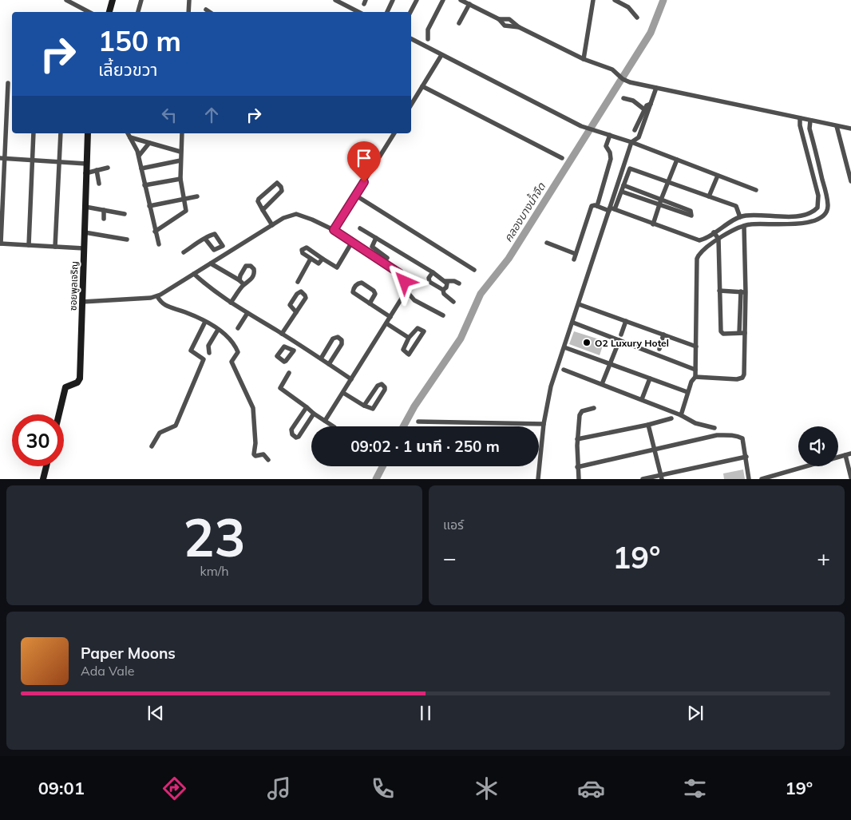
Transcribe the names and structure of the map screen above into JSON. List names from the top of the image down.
{
  "streets": {
    "street": ["ซอยพูลเจริญ"]
  },
  "water": ["คลองบางน้ำจืด"],
  "places": ["O2 Luxury Hotel"],
  "page": {
    "turn": ["150 m", "เลี้ยวขวา"],
    "limit": "30",
    "trip": "09:02 · 1 นาที · 250 m",
    "tile": [
      ["23", "km/h"],
      "แอร์"
    ],
    "heat": ["−", "19°", "+"],
    "song": ["Paper Moons", "Ada Vale"],
    "tabs": ["09:01", "19°"]
  }
}
